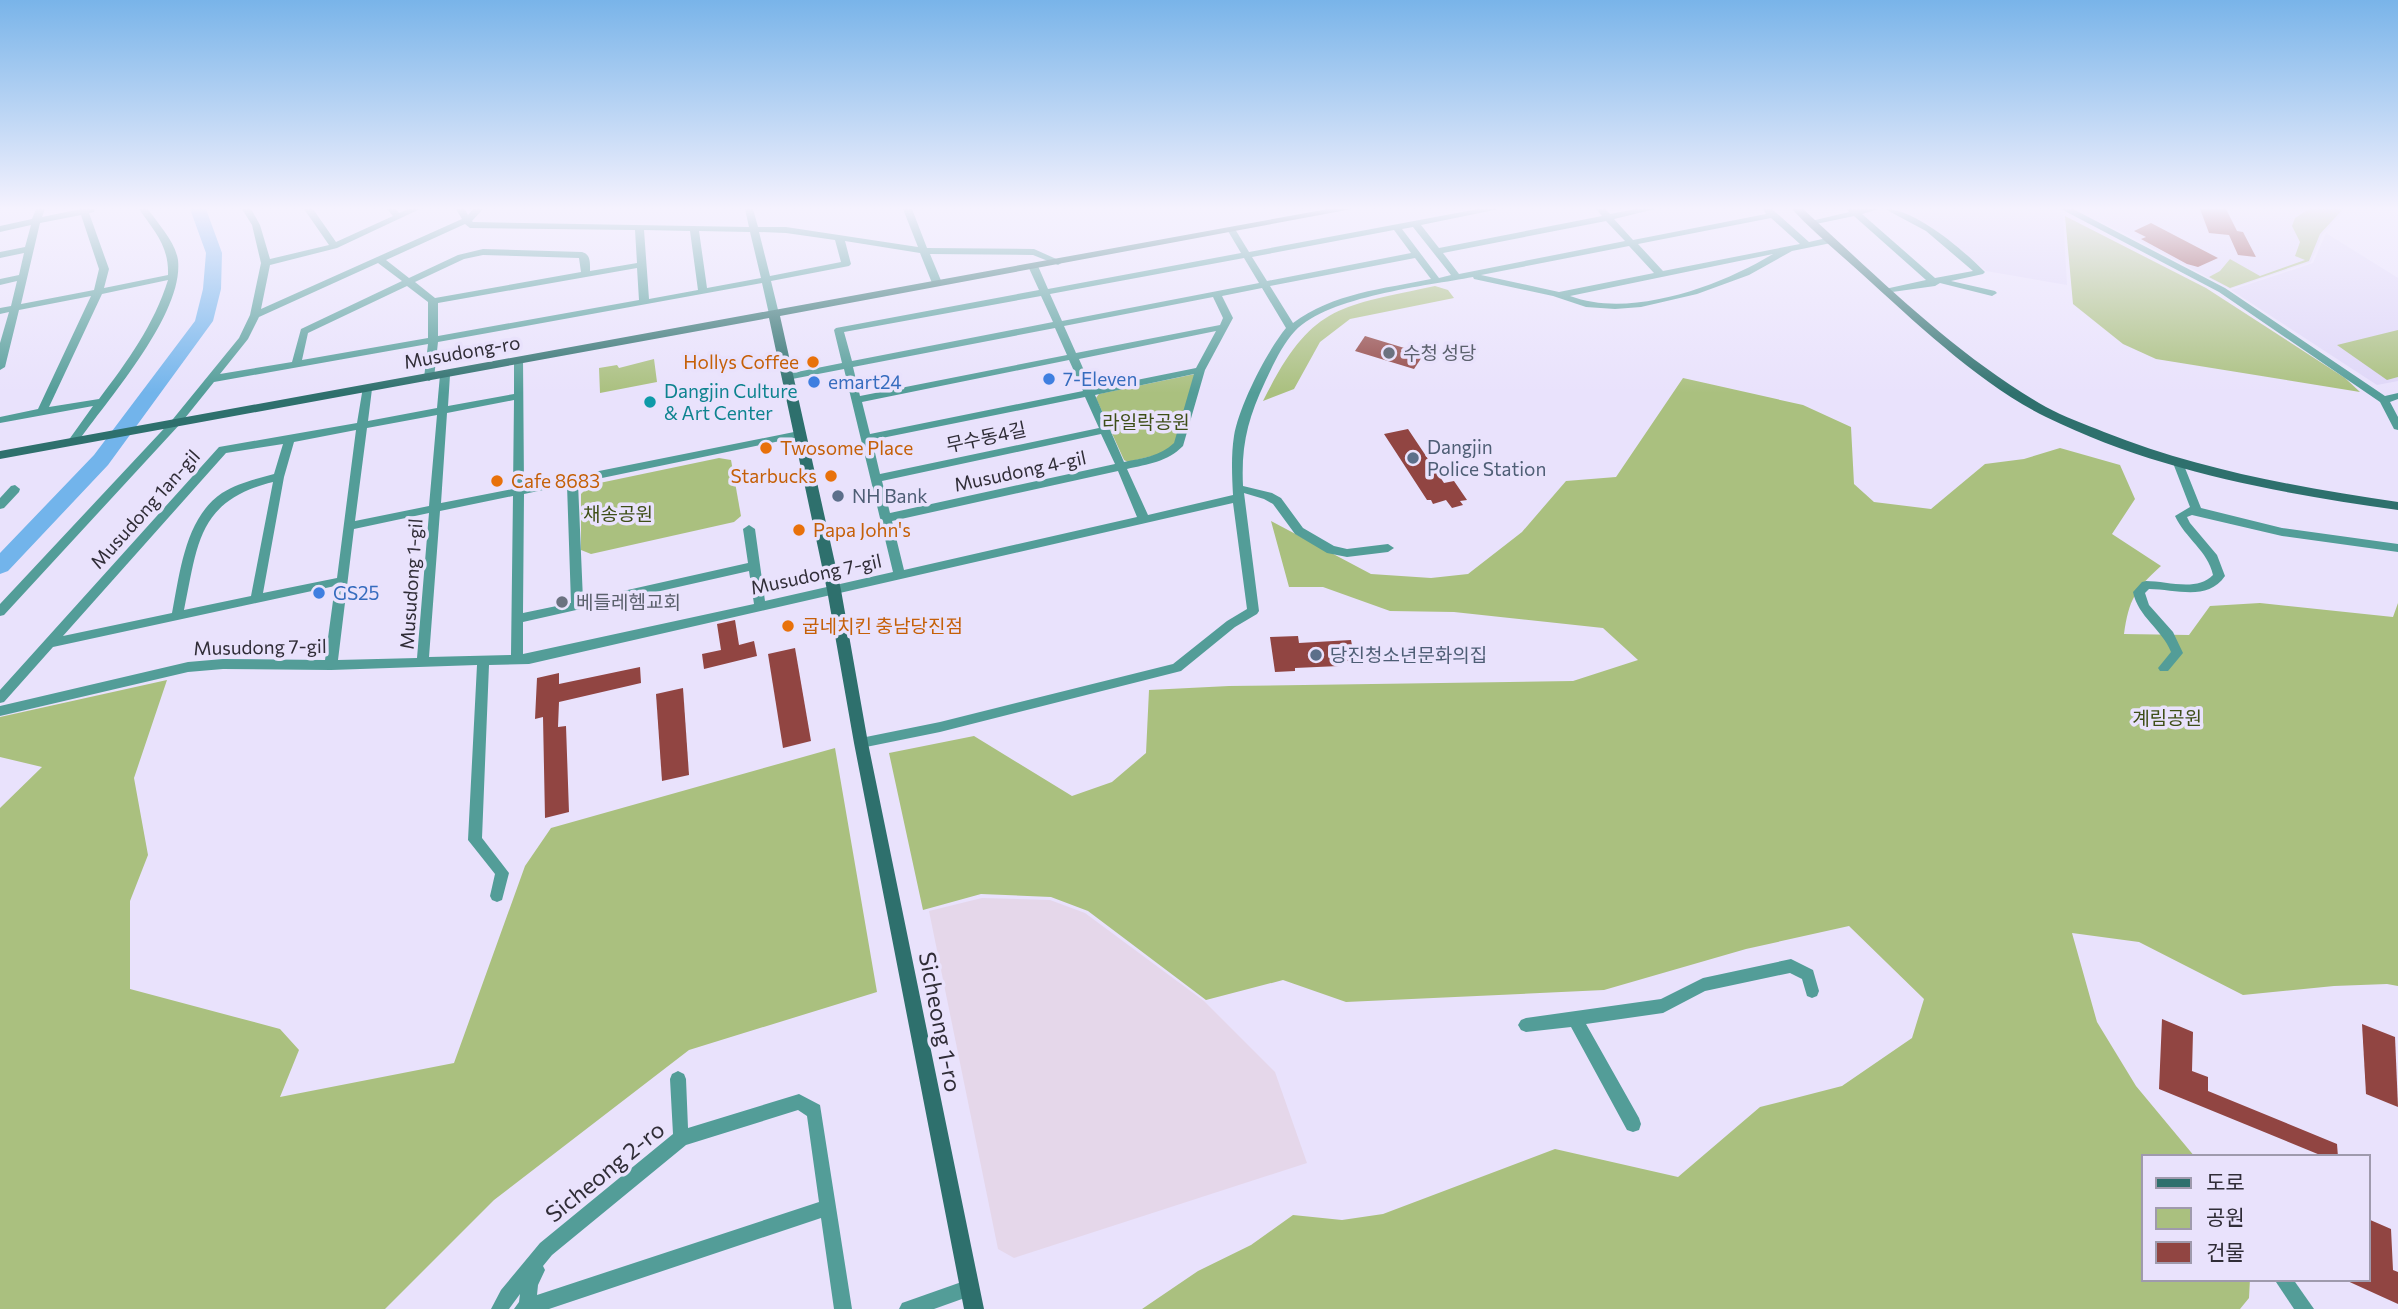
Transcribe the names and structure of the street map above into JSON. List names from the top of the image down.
{
  "streets": {
    "street": [
      "Musudong-ro",
      "무수동4길",
      "Musudong 4-gil",
      "Musudong 1an-gil",
      "Musudong 7-gil",
      "Musudong 1-gil",
      "Sicheong 1-ro",
      "Sicheong 2-ro"
    ]
  },
  "crossings": [
    ["Musudong-ro", "Musudong 1-gil"],
    ["Musudong-ro", "Sicheong 1-ro"],
    ["무수동4길", "Musudong 4-gil"],
    ["Musudong 4-gil", "Musudong 7-gil"],
    ["Musudong 7-gil", "Musudong 1-gil"],
    ["Musudong 7-gil", "Sicheong 1-ro"],
    ["Musudong 1-gil", "Sicheong 1-ro"]
  ],
  "parks": ["라일락공원", "채송공원", "계림공원"],
  "places": [
    "수청 성당",
    "Hollys Coffee",
    "7-Eleven",
    "emart24",
    "Dangjin Culture & Art Center",
    "Twosome Place",
    "Dangjin Police Station",
    "Starbucks",
    "Cafe 8683",
    "NH Bank",
    "Papa John's",
    "GS25",
    "베들레헴교회",
    "굽네치킨 충남당진점",
    "당진청소년문화의집"
  ],
  "legend": ["도로", "공원", "건물"]
}
